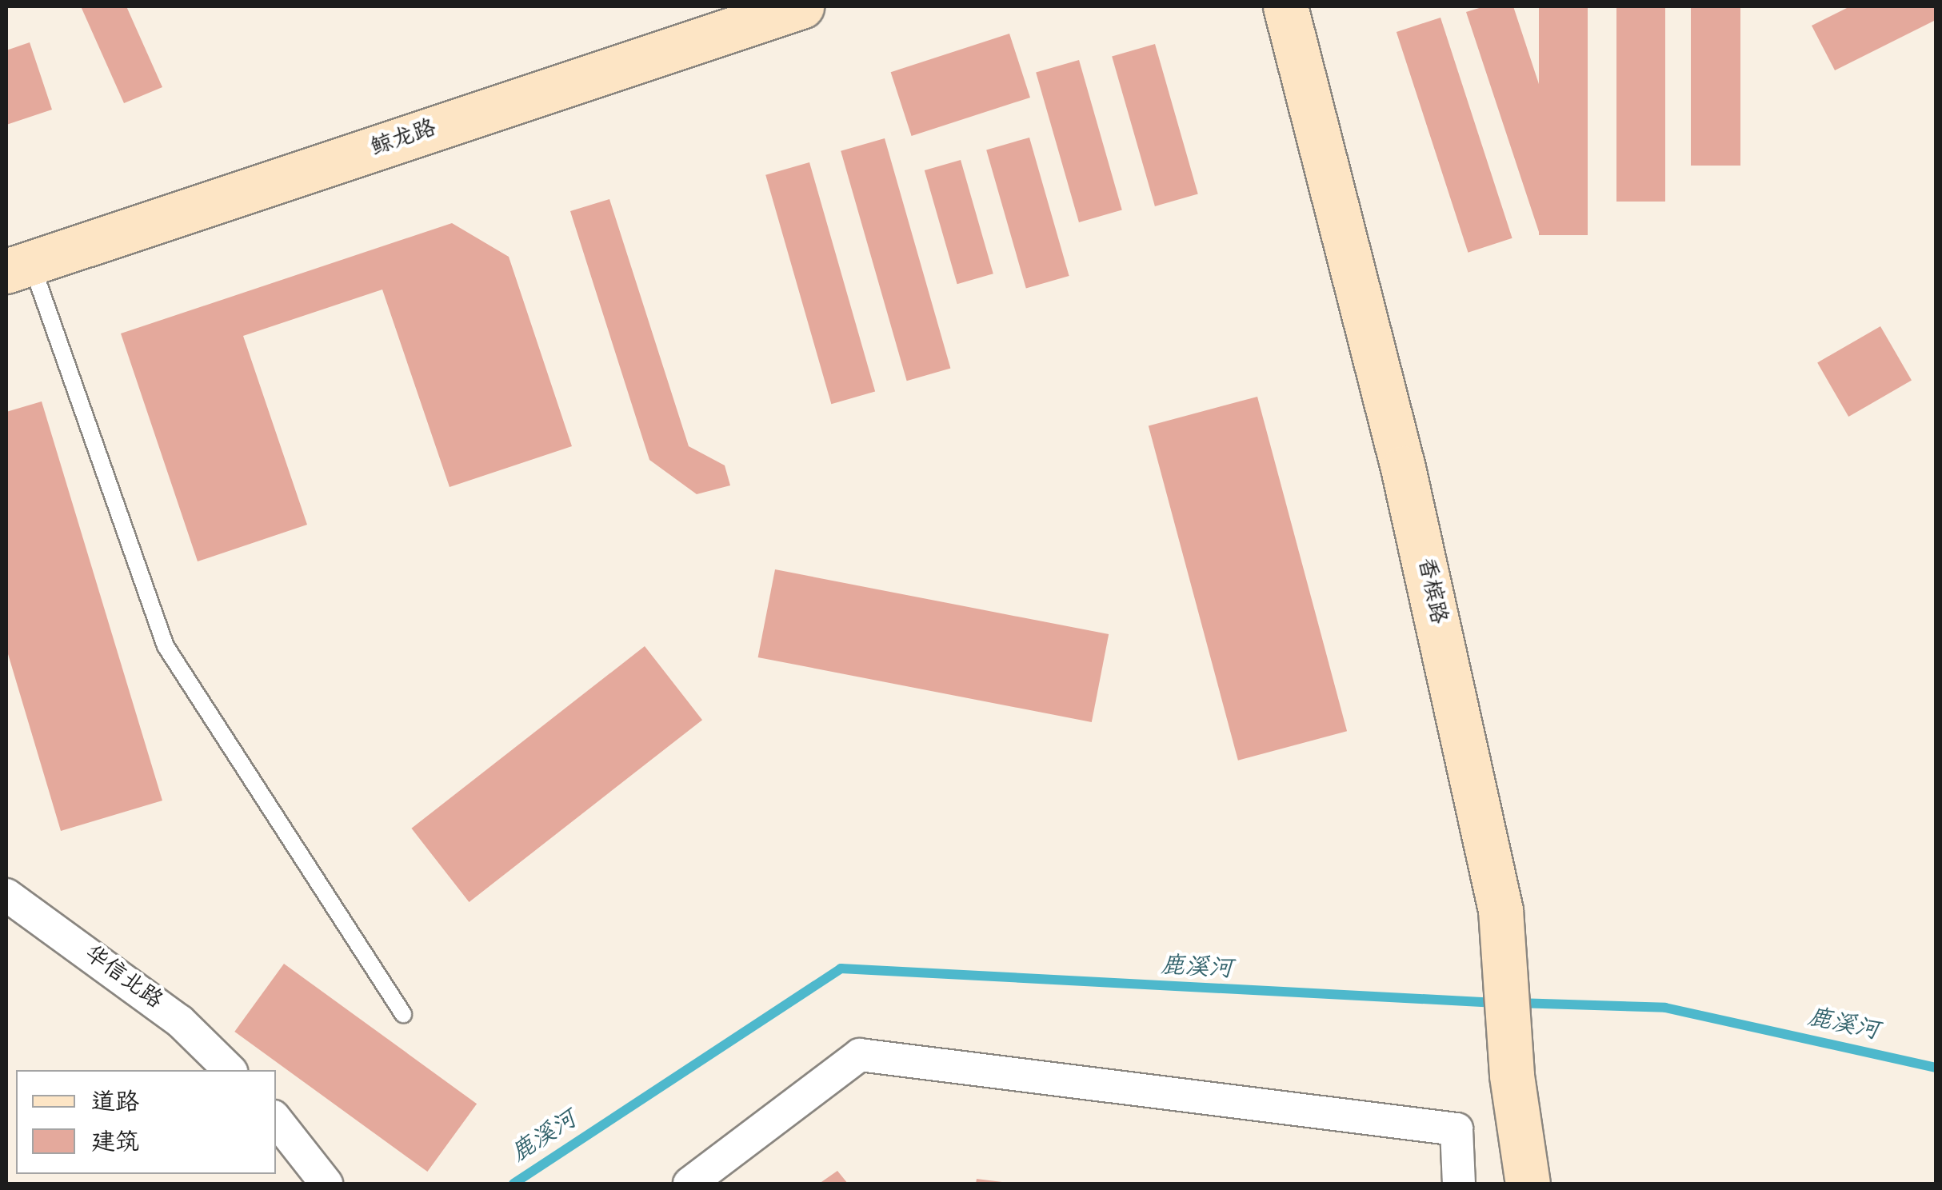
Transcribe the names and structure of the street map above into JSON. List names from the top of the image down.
{
  "streets": {
    "street": ["鲸龙路", "香槟路", "华信北路"]
  },
  "water": ["鹿溪河"],
  "legend": ["道路", "建筑"]
}
